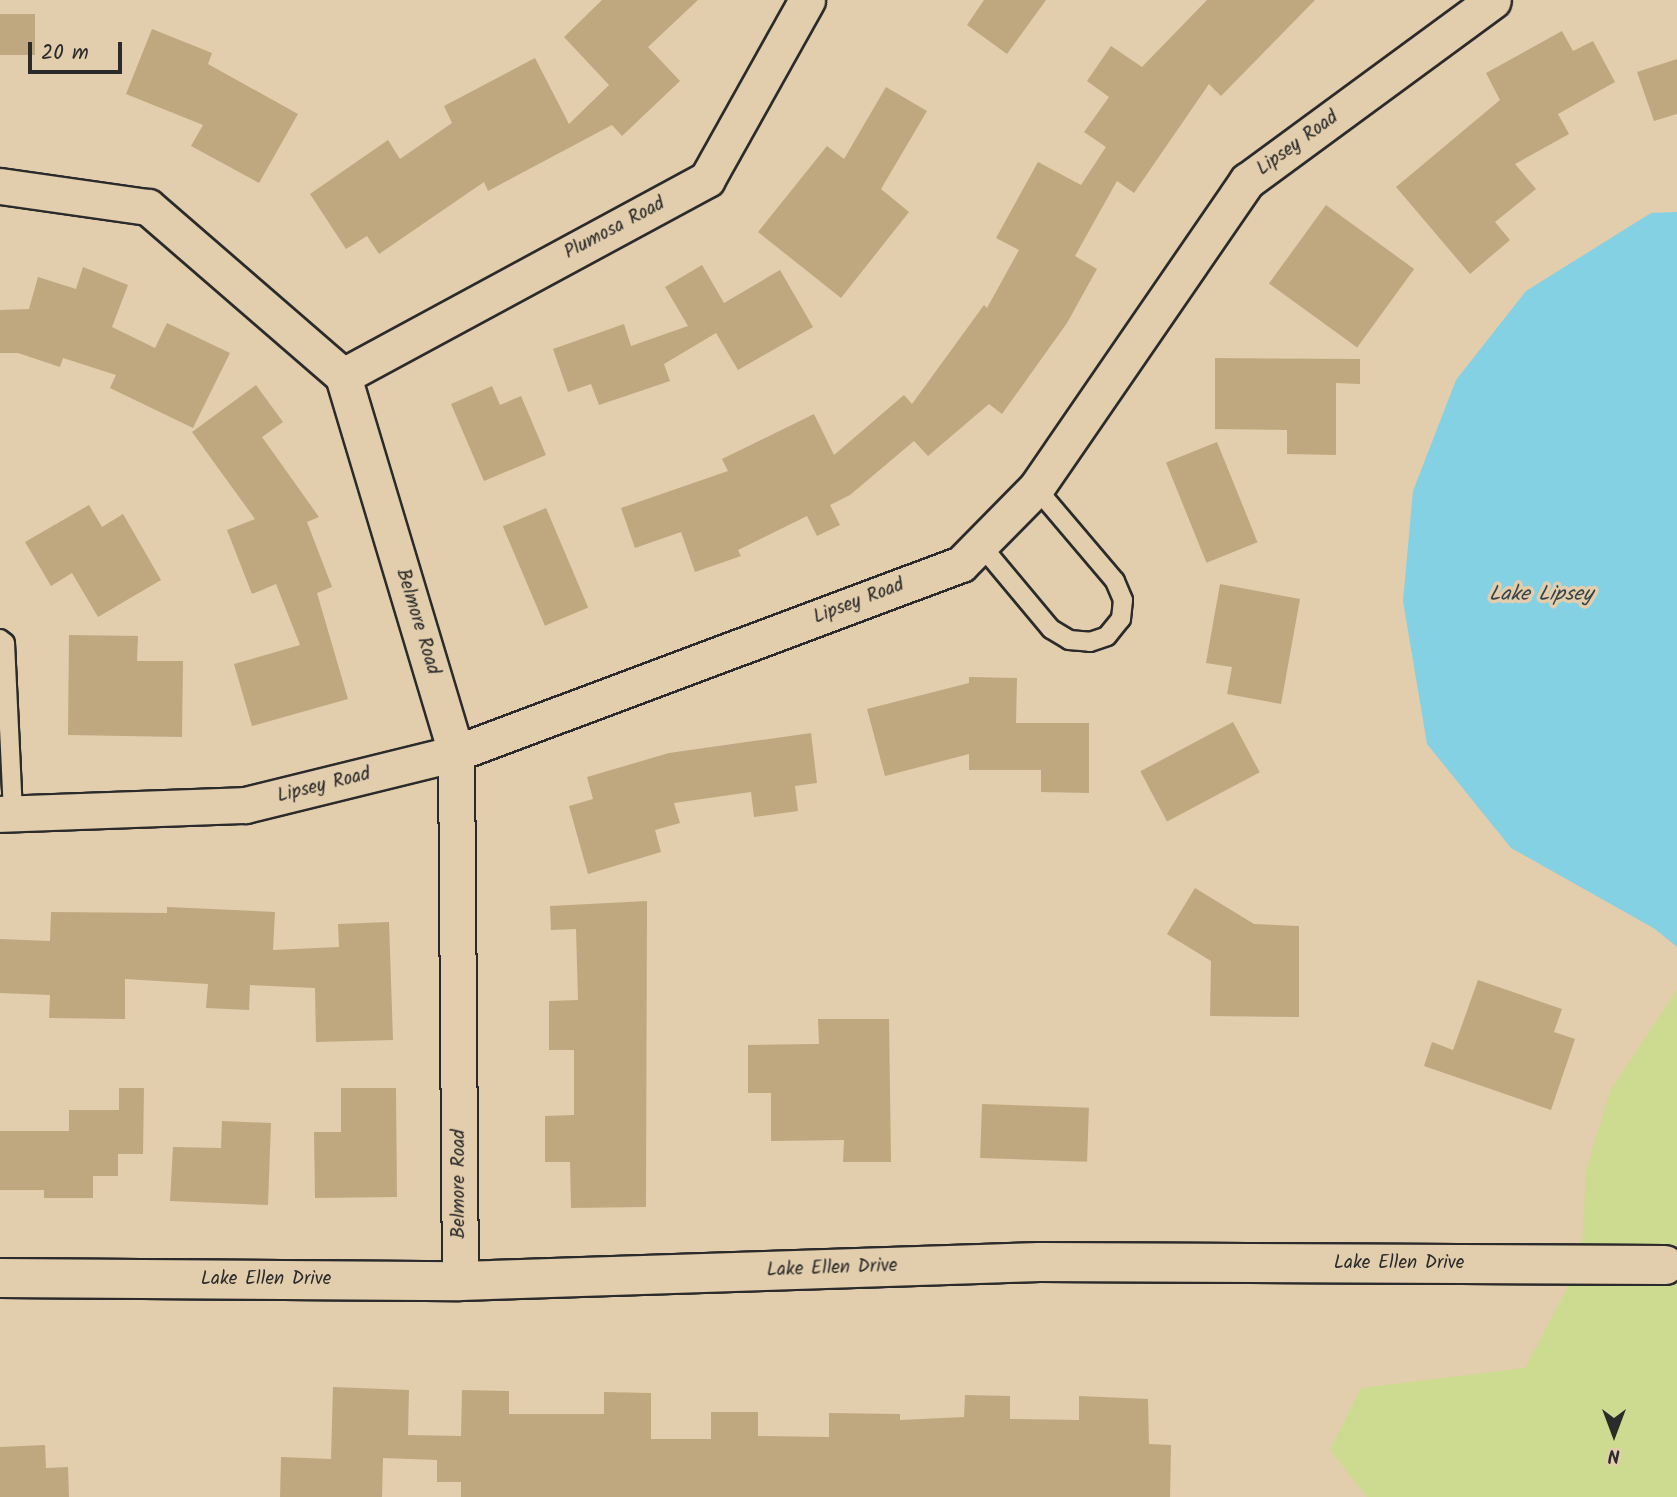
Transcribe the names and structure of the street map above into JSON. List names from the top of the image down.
{
  "streets": {
    "street": [
      "Lipsey Road",
      "Plumosa Road",
      "Belmore Road",
      "Lake Ellen Drive"
    ]
  },
  "crossings": [
    ["Lipsey Road", "Belmore Road"],
    ["Plumosa Road", "Belmore Road"],
    ["Belmore Road", "Lake Ellen Drive"]
  ],
  "water": ["Lake Lipsey"],
  "scale_bar": "20 m",
  "north": "bottom"
}
